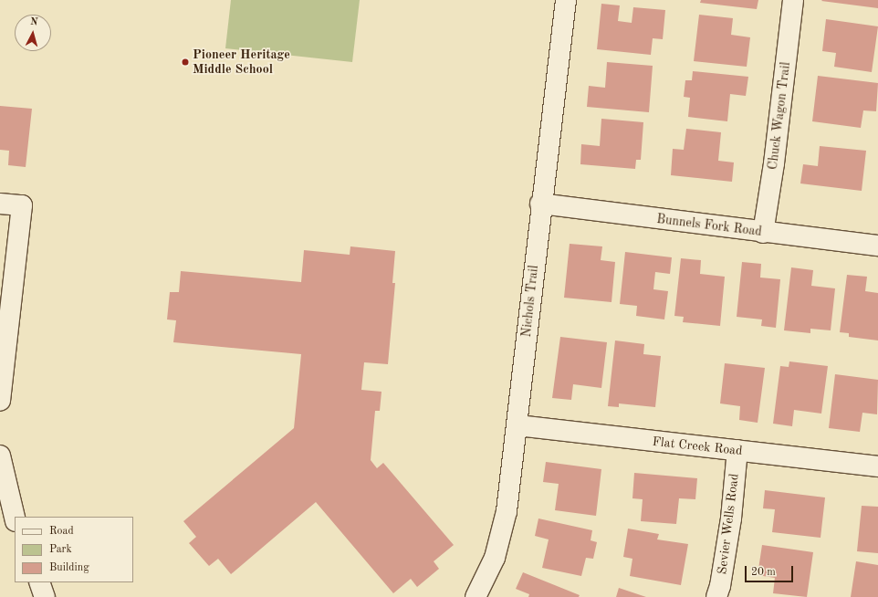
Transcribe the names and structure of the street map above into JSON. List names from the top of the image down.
{
  "streets": {
    "street": [
      "Chuck Wagon Trail",
      "Bunnels Fork Road",
      "Nichols Trail",
      "Flat Creek Road",
      "Sevier Wells Road"
    ]
  },
  "crossings": [
    ["Chuck Wagon Trail", "Bunnels Fork Road"],
    ["Bunnels Fork Road", "Nichols Trail"],
    ["Nichols Trail", "Flat Creek Road"],
    ["Flat Creek Road", "Sevier Wells Road"]
  ],
  "places": ["Pioneer Heritage Middle School"],
  "legend": ["Road", "Park", "Building"],
  "scale_bar": "20 m",
  "north": "top"
}
